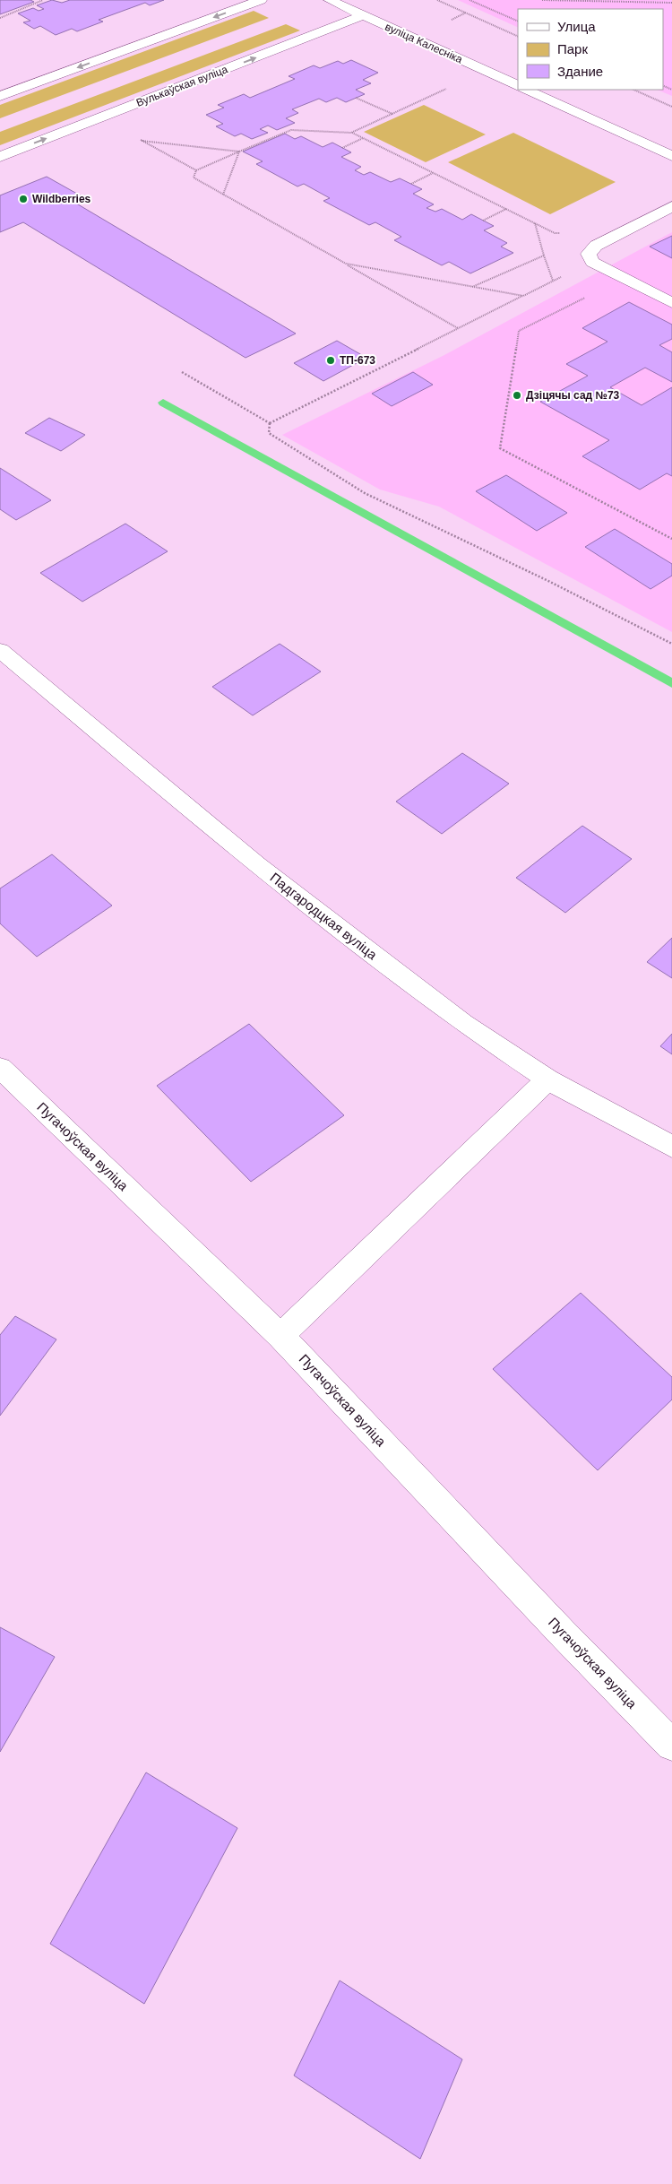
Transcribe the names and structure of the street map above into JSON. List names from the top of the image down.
{
  "streets": {
    "street": [
      "вуліца Калесніка",
      "Вулькаўская вуліца",
      "Падгародцкая вуліца",
      "Пугачоўская вуліца"
    ]
  },
  "crossings": [
    ["вуліца Калесніка", "Вулькаўская вуліца"]
  ],
  "places": ["Wildberries", "ТП-673", "Дзіцячы сад №73"],
  "legend": ["Улица", "Парк", "Здание"]
}
